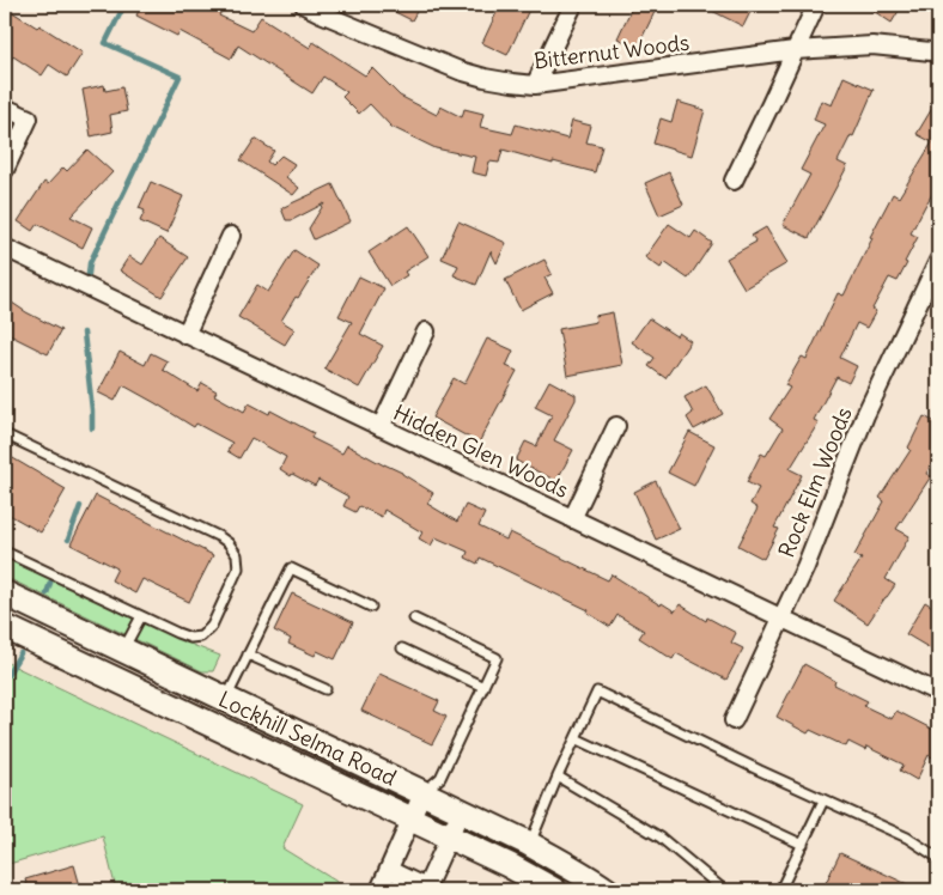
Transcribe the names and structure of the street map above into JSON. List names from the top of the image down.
{
  "streets": {
    "main road": ["Lockhill Selma Road"],
    "street": ["Bitternut Woods", "Hidden Glen Woods", "Rock Elm Woods"]
  },
  "crossings": [
    ["Hidden Glen Woods", "Rock Elm Woods"]
  ]
}
